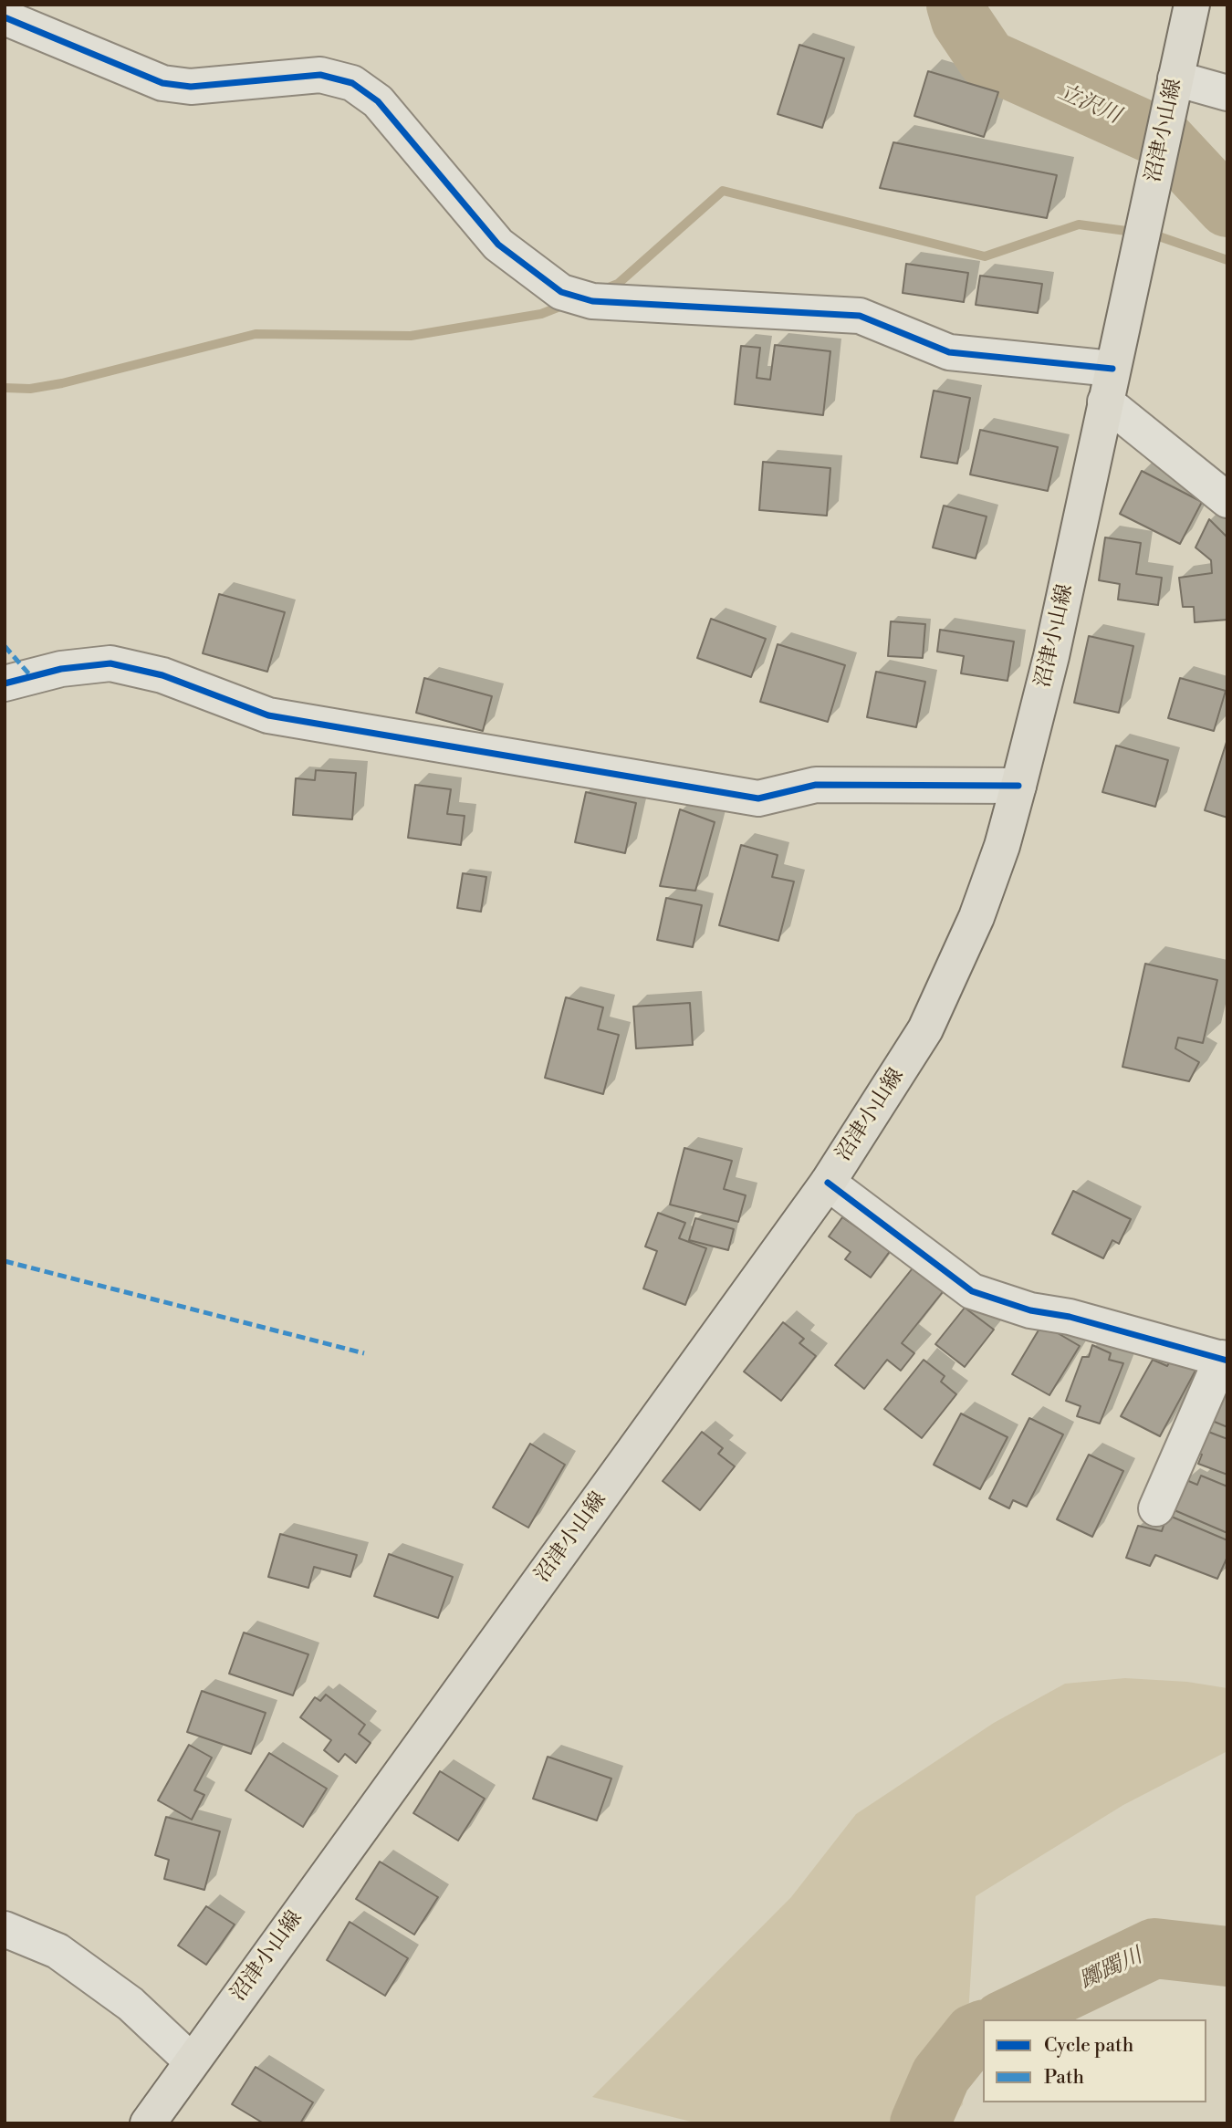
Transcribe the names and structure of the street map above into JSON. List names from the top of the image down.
{
  "streets": {
    "main road": ["沼津小山線"]
  },
  "water": ["立沢川", "躑躅川"],
  "legend": ["Cycle path", "Path"]
}
